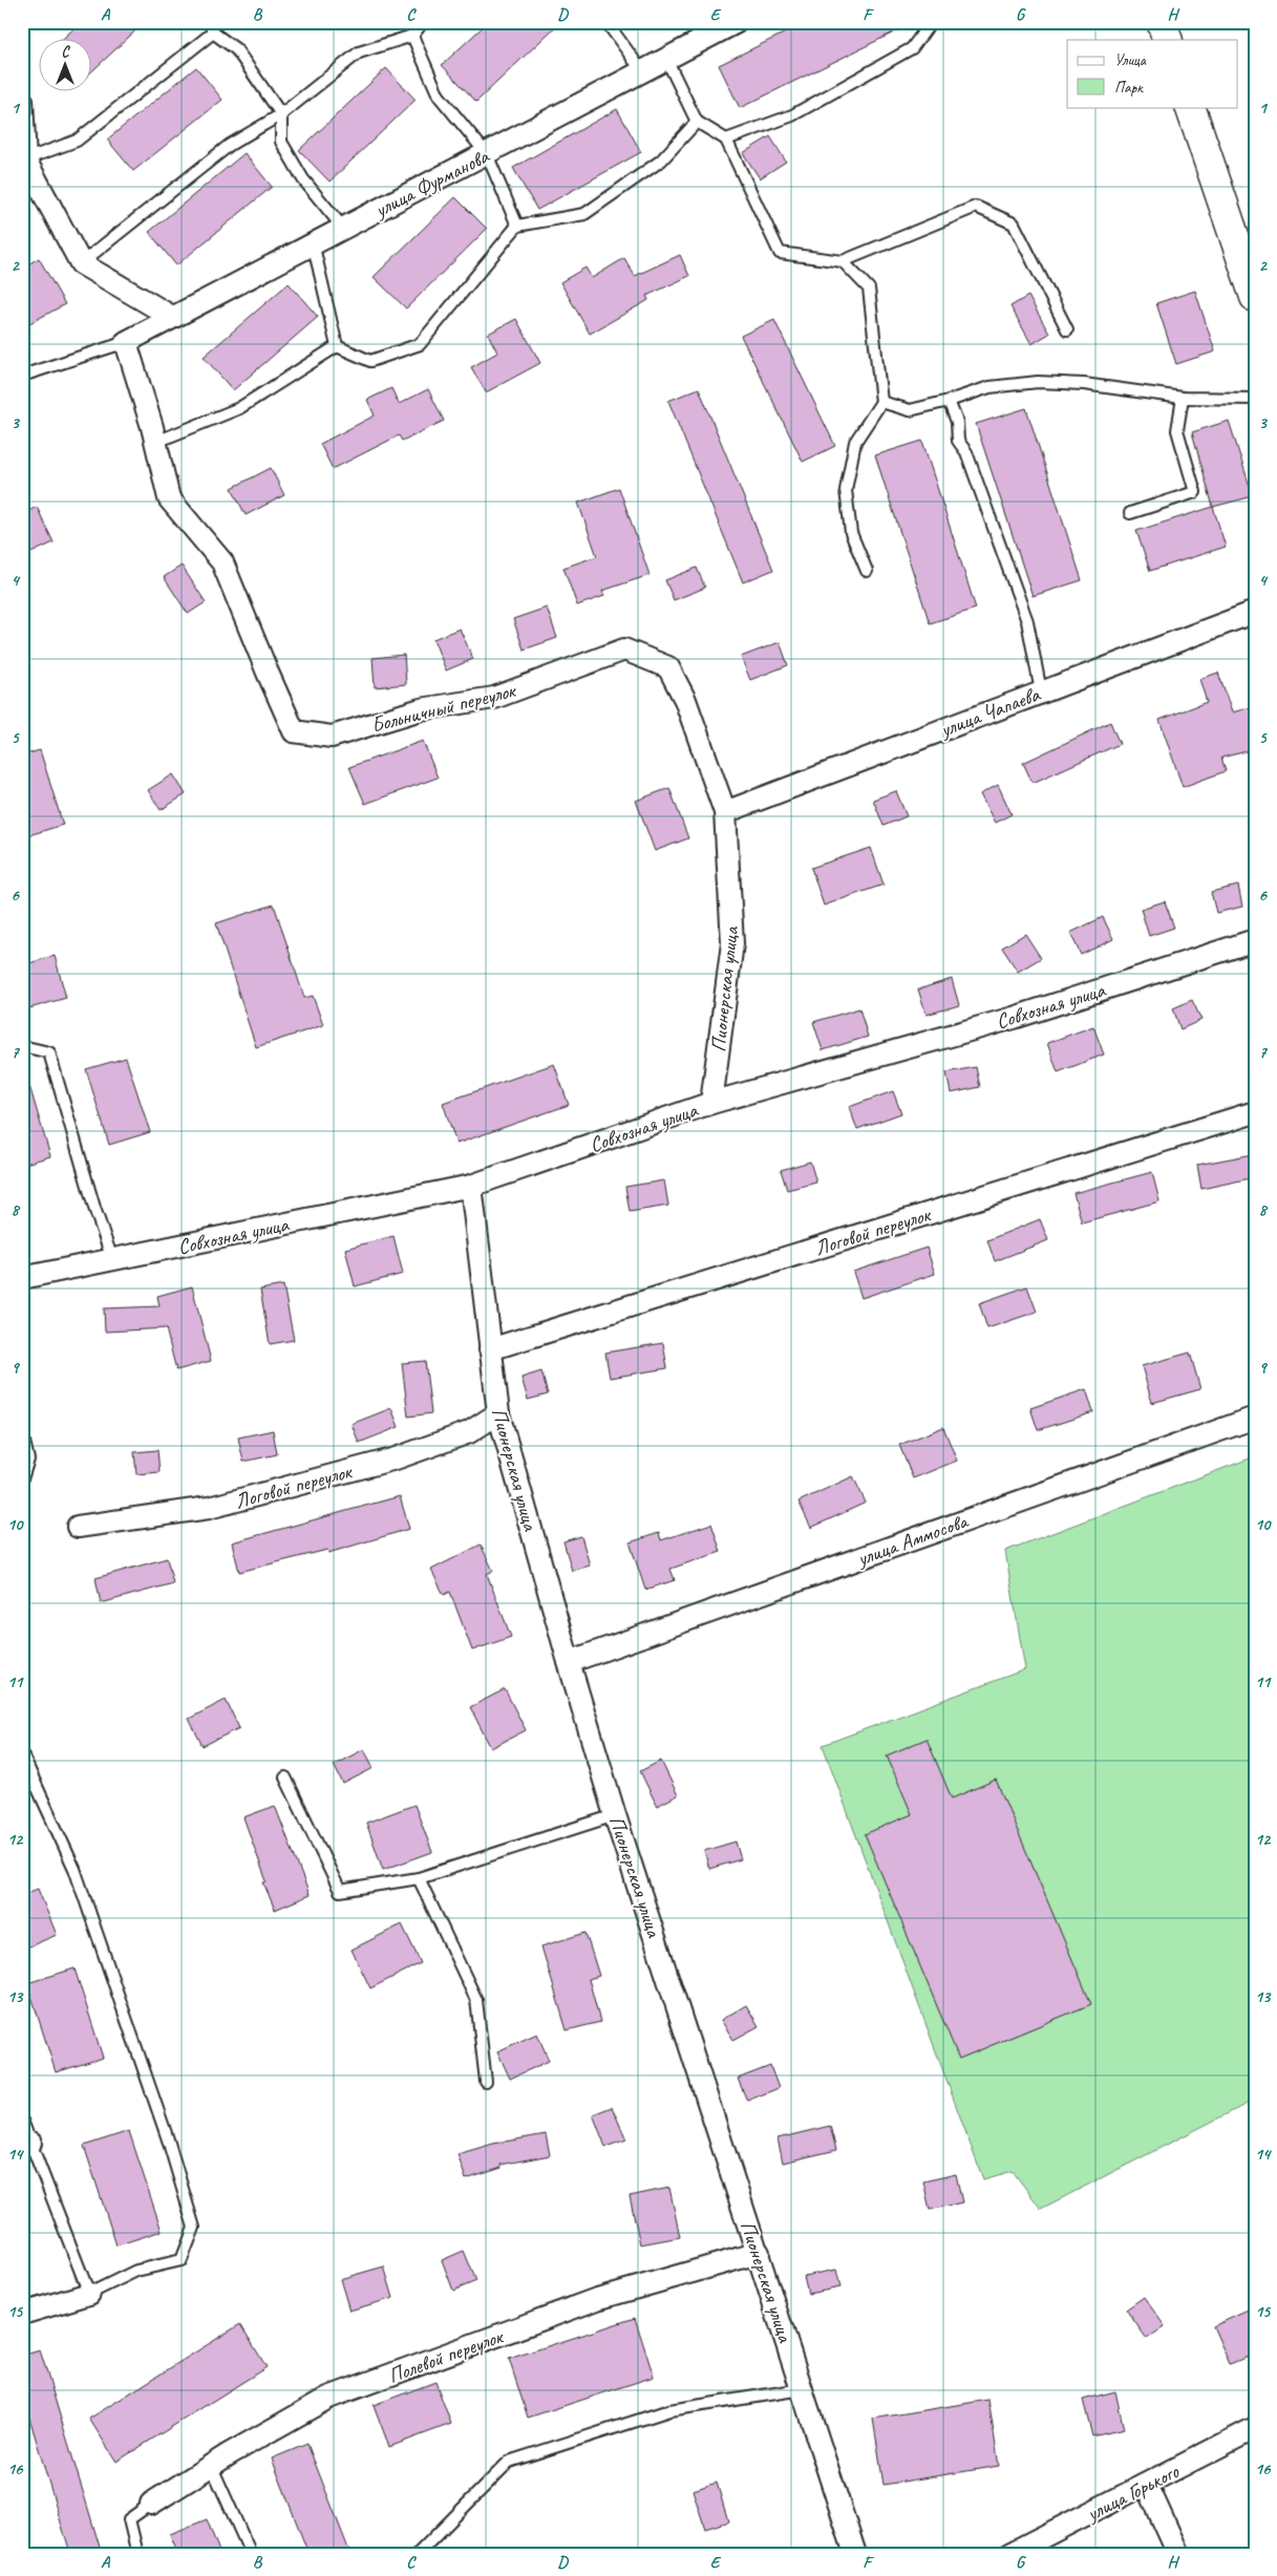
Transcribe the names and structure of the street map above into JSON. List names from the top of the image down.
{
  "streets": {
    "street": [
      "улица Фурманова",
      "Больничный переулок",
      "улица Чапаева",
      "Пионерская улица",
      "Совхозная улица",
      "Логовой переулок",
      "улица Аммосова",
      "Полевой переулок",
      "улица Горького"
    ]
  },
  "crossings": [
    ["улица Фурманова", "Больничный переулок"],
    ["Больничный переулок", "улица Чапаева"],
    ["Больничный переулок", "Пионерская улица"],
    ["улица Чапаева", "Пионерская улица"],
    ["Пионерская улица", "Совхозная улица"],
    ["Пионерская улица", "Логовой переулок"],
    ["Пионерская улица", "улица Аммосова"],
    ["Пионерская улица", "Полевой переулок"]
  ],
  "legend": ["Улица", "Парк"],
  "north": "top",
  "grid": {
    "columns": [
      "A",
      "B",
      "C",
      "D",
      "E",
      "F",
      "G",
      "H"
    ],
    "rows": [
      "1",
      "2",
      "3",
      "4",
      "5",
      "6",
      "7",
      "8",
      "9",
      "10",
      "11",
      "12",
      "13",
      "14",
      "15",
      "16"
    ]
  }
}
